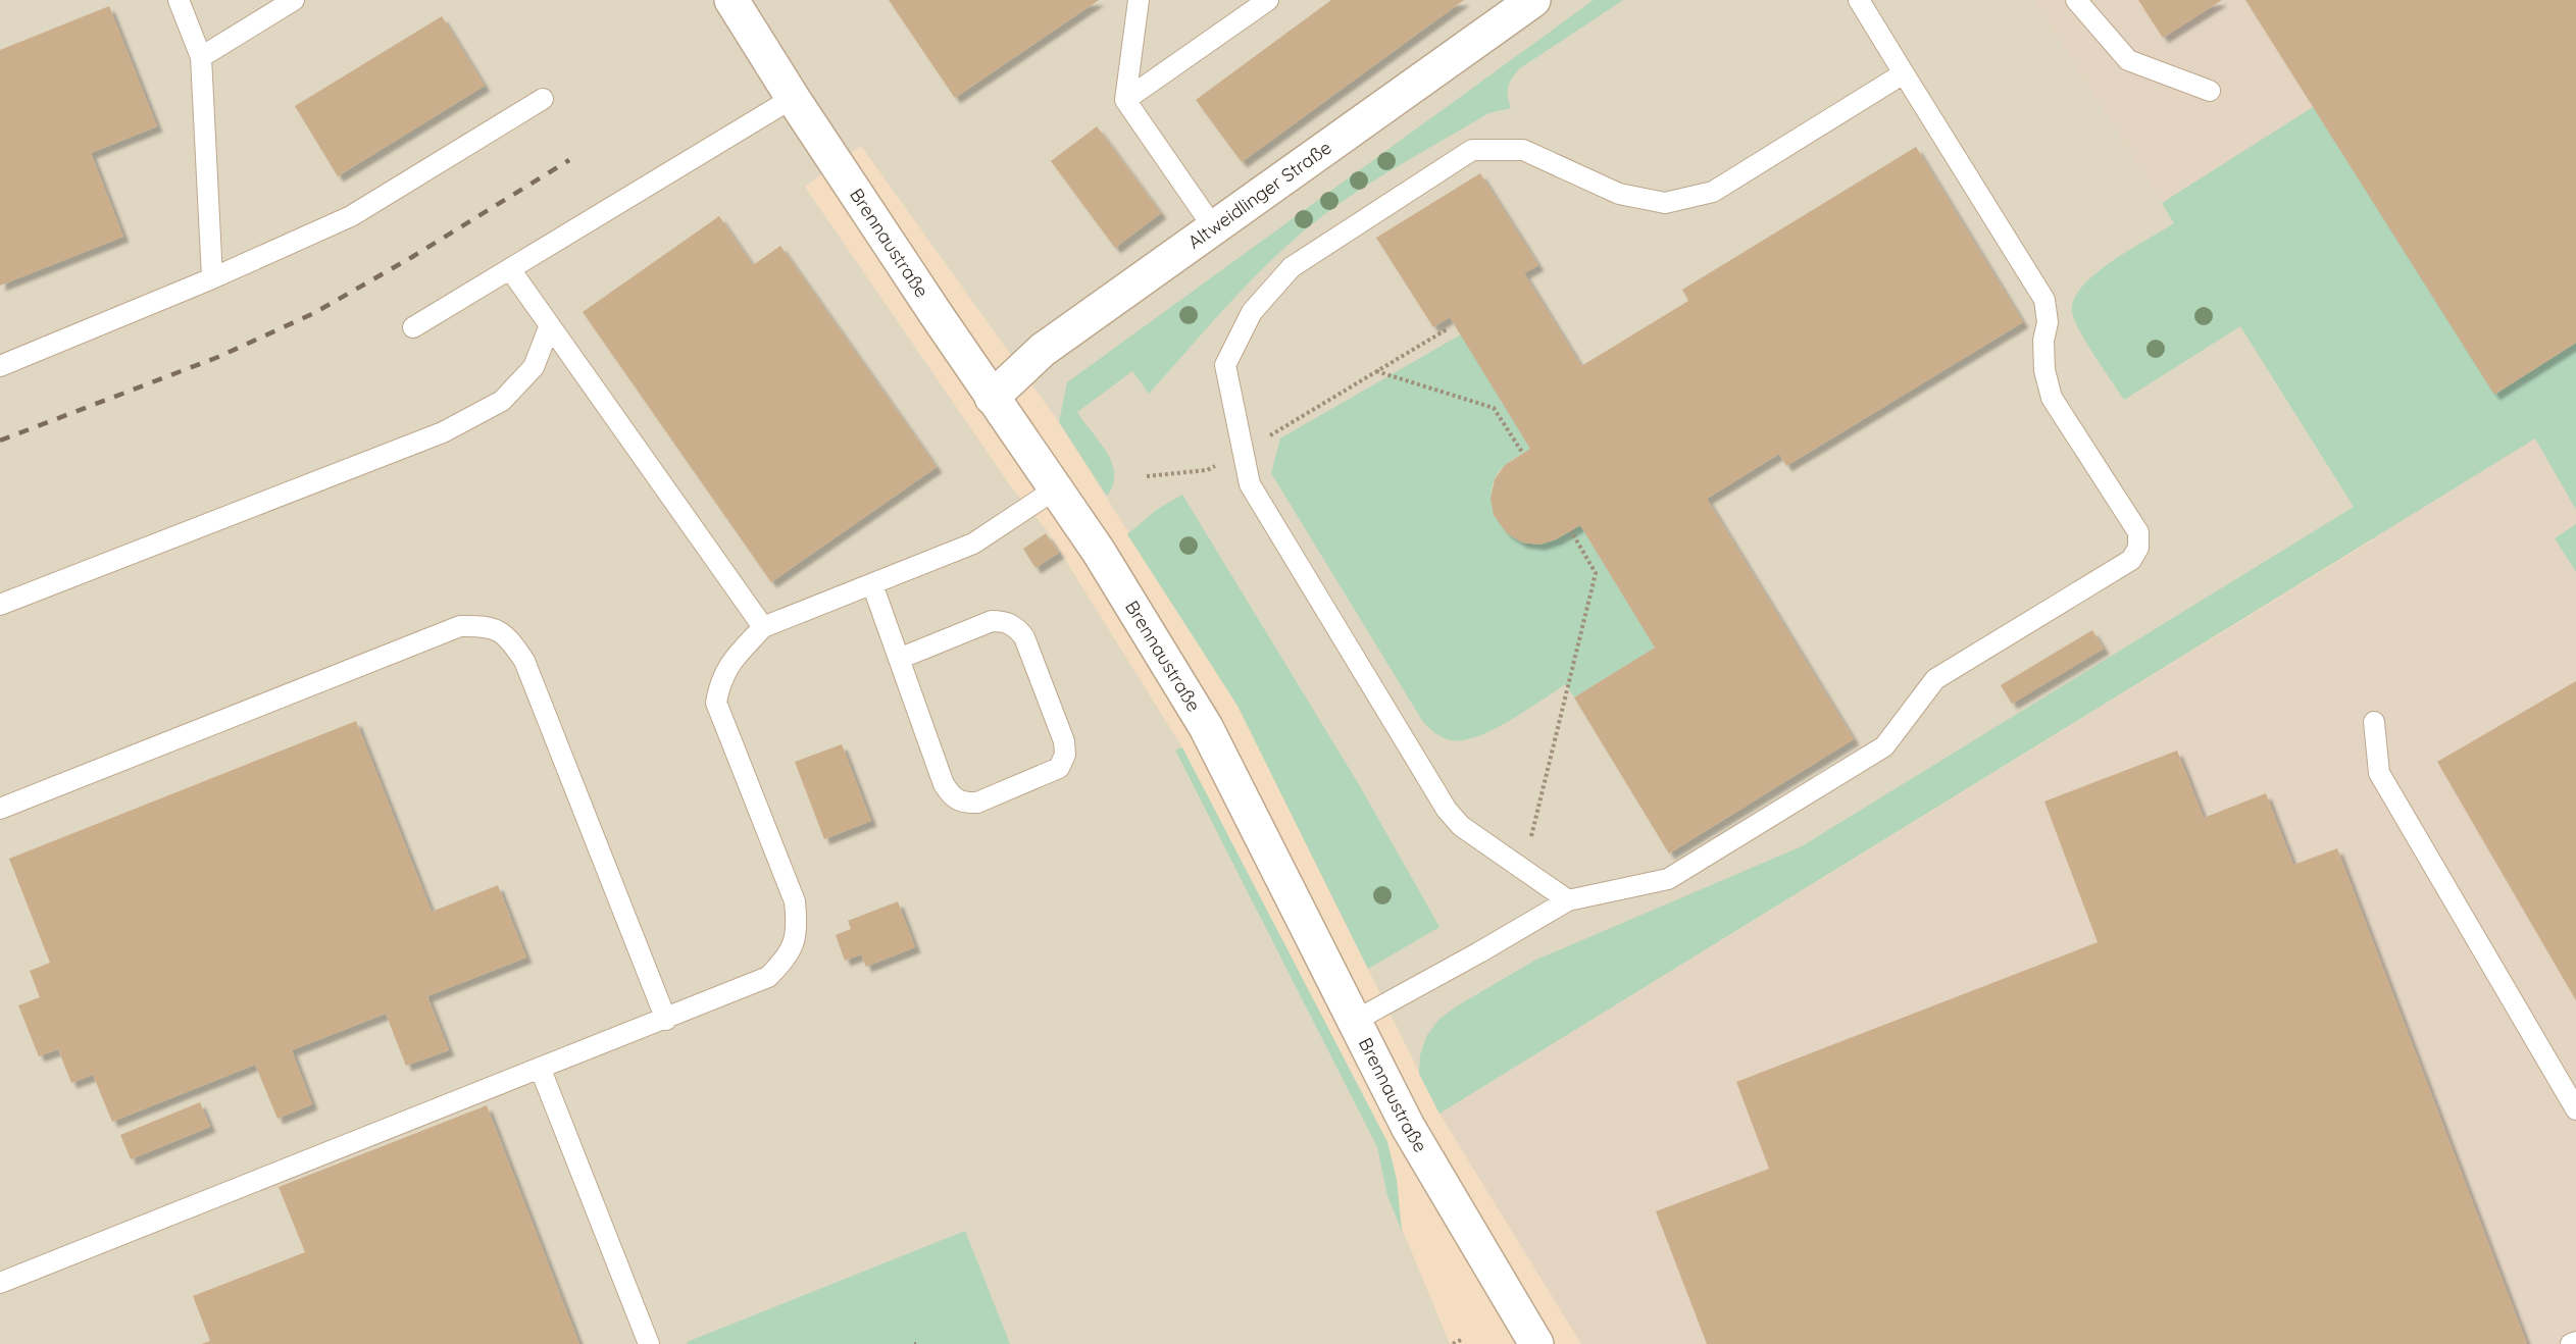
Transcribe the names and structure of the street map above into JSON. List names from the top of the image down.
{
  "streets": {
    "street": ["Altweidlinger Straße", "Brennaustraße"]
  },
  "crossings": [
    ["Altweidlinger Straße", "Brennaustraße"]
  ]
}
